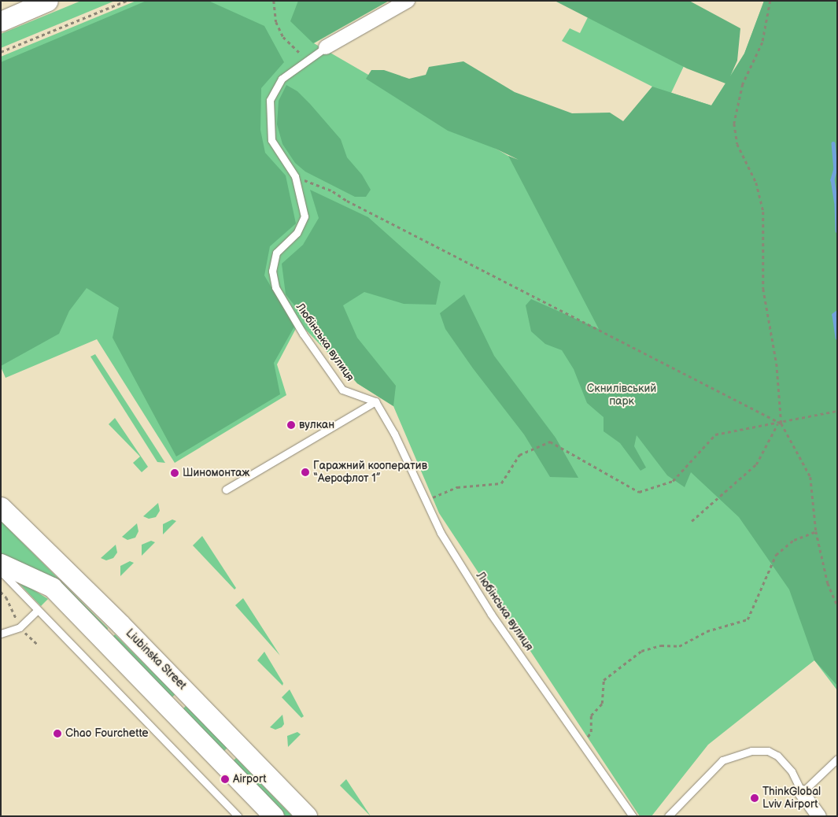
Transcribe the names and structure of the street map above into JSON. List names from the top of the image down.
{
  "streets": {
    "street": ["Liubinska Street"],
    "lane": ["Любінська вулиця"]
  },
  "parks": ["Скнилівський парк"],
  "places": [
    "вулкан",
    "Гаражний кооператив “Аерофлот 1”",
    "Шиномонтаж",
    "Chao Fourchette",
    "Airport",
    "ThinkGlobal Lviv Airport"
  ]
}
